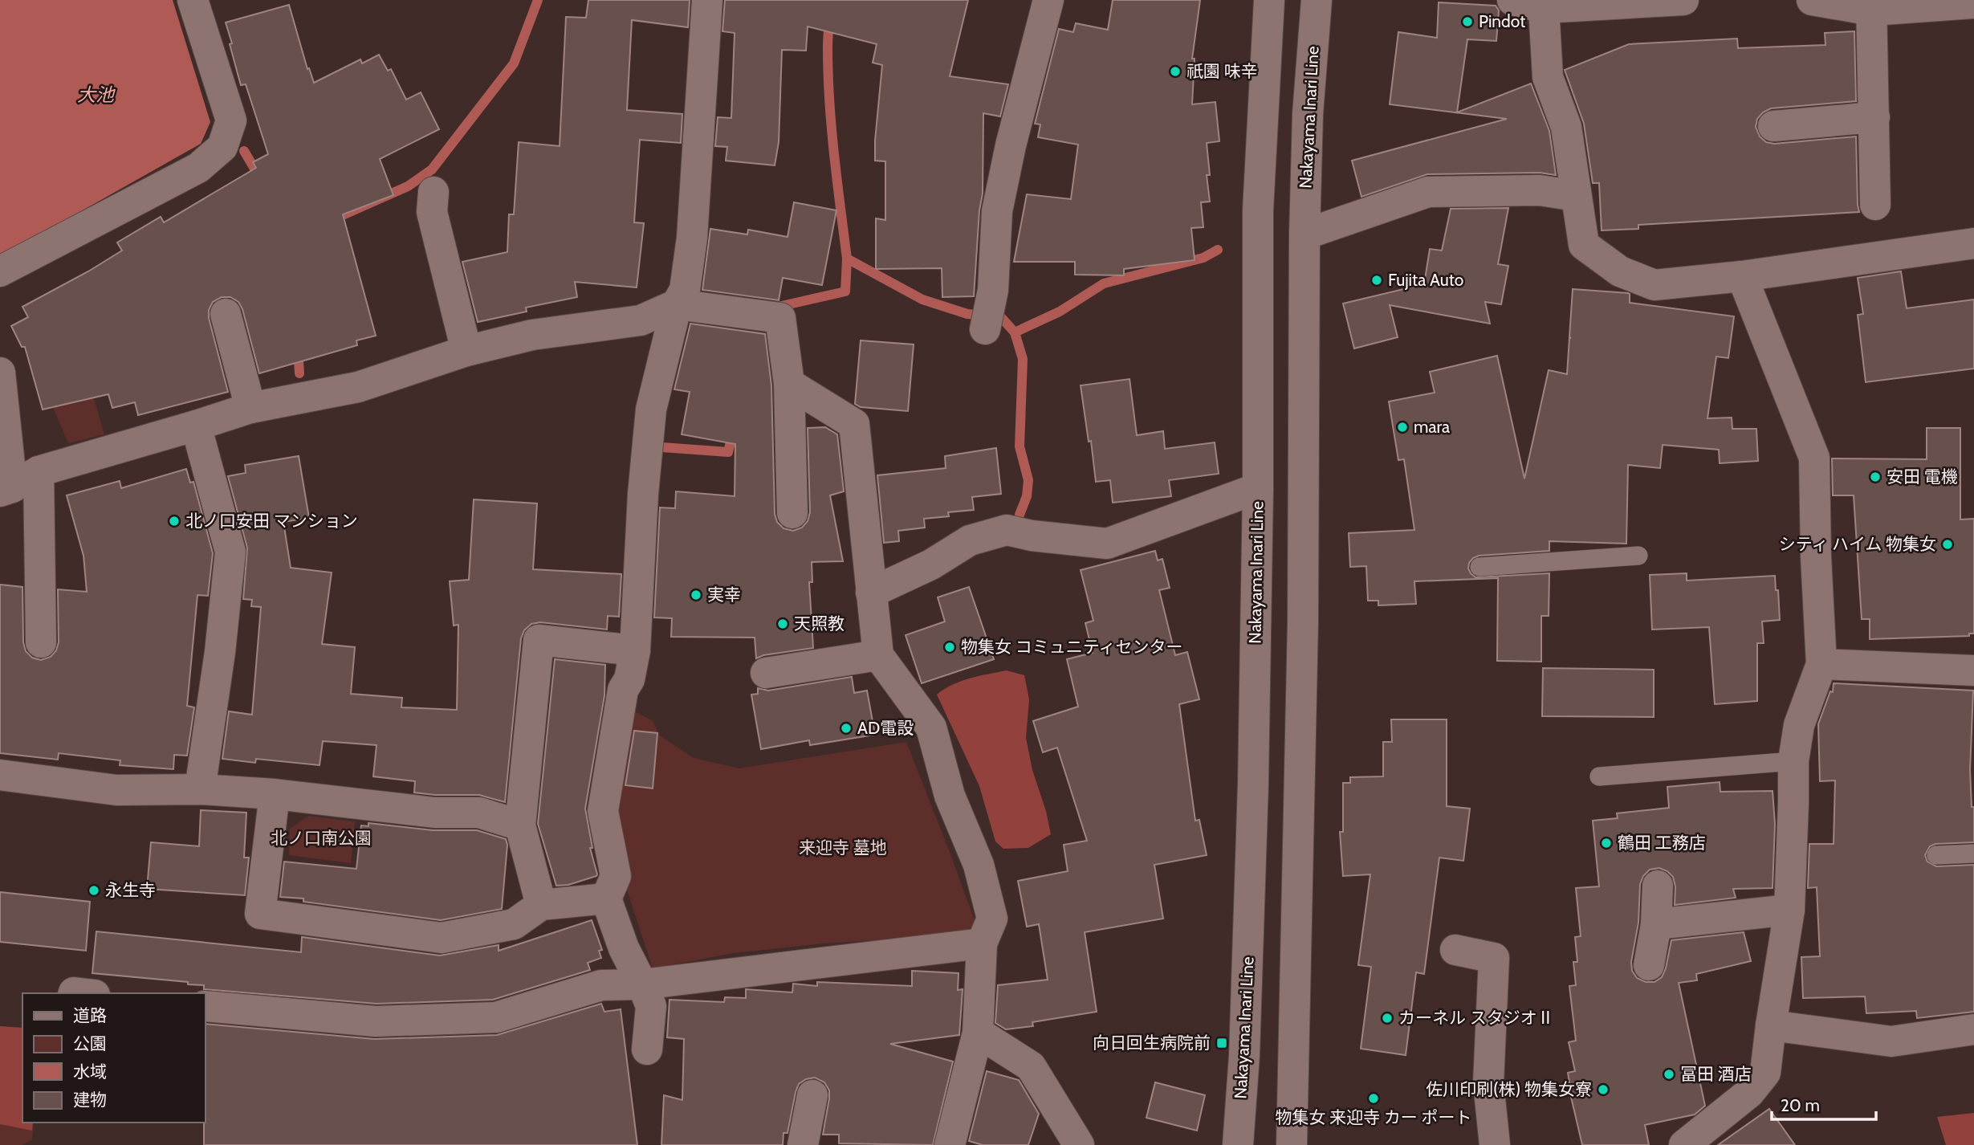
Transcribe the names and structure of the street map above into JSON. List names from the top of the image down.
{
  "streets": {
    "street": ["Nakayama Inari Line"]
  },
  "water": ["大池"],
  "parks": ["北ノ口南公園", "来迎寺 墓地"],
  "places": {
    "other": [
      "Pindot",
      "祇園 味辛",
      "Fujita Auto",
      "mara",
      "安田 電機",
      "北ノ口安田 マンション",
      "シティ ハイム 物集女",
      "実幸",
      "天照教",
      "物集女 コミュニティセンター",
      "AD電設",
      "鶴田 工務店",
      "永生寺",
      "カーネル スタジオⅡ",
      "冨田 酒店",
      "佐川印刷(株) 物集女寮",
      "物集女 来迎寺 カー ポート"
    ],
    "transit": ["向日回生病院前"]
  },
  "legend": [
    "道路",
    "公園",
    "水域",
    "建物"
  ],
  "scale_bar": "20 m"
}
